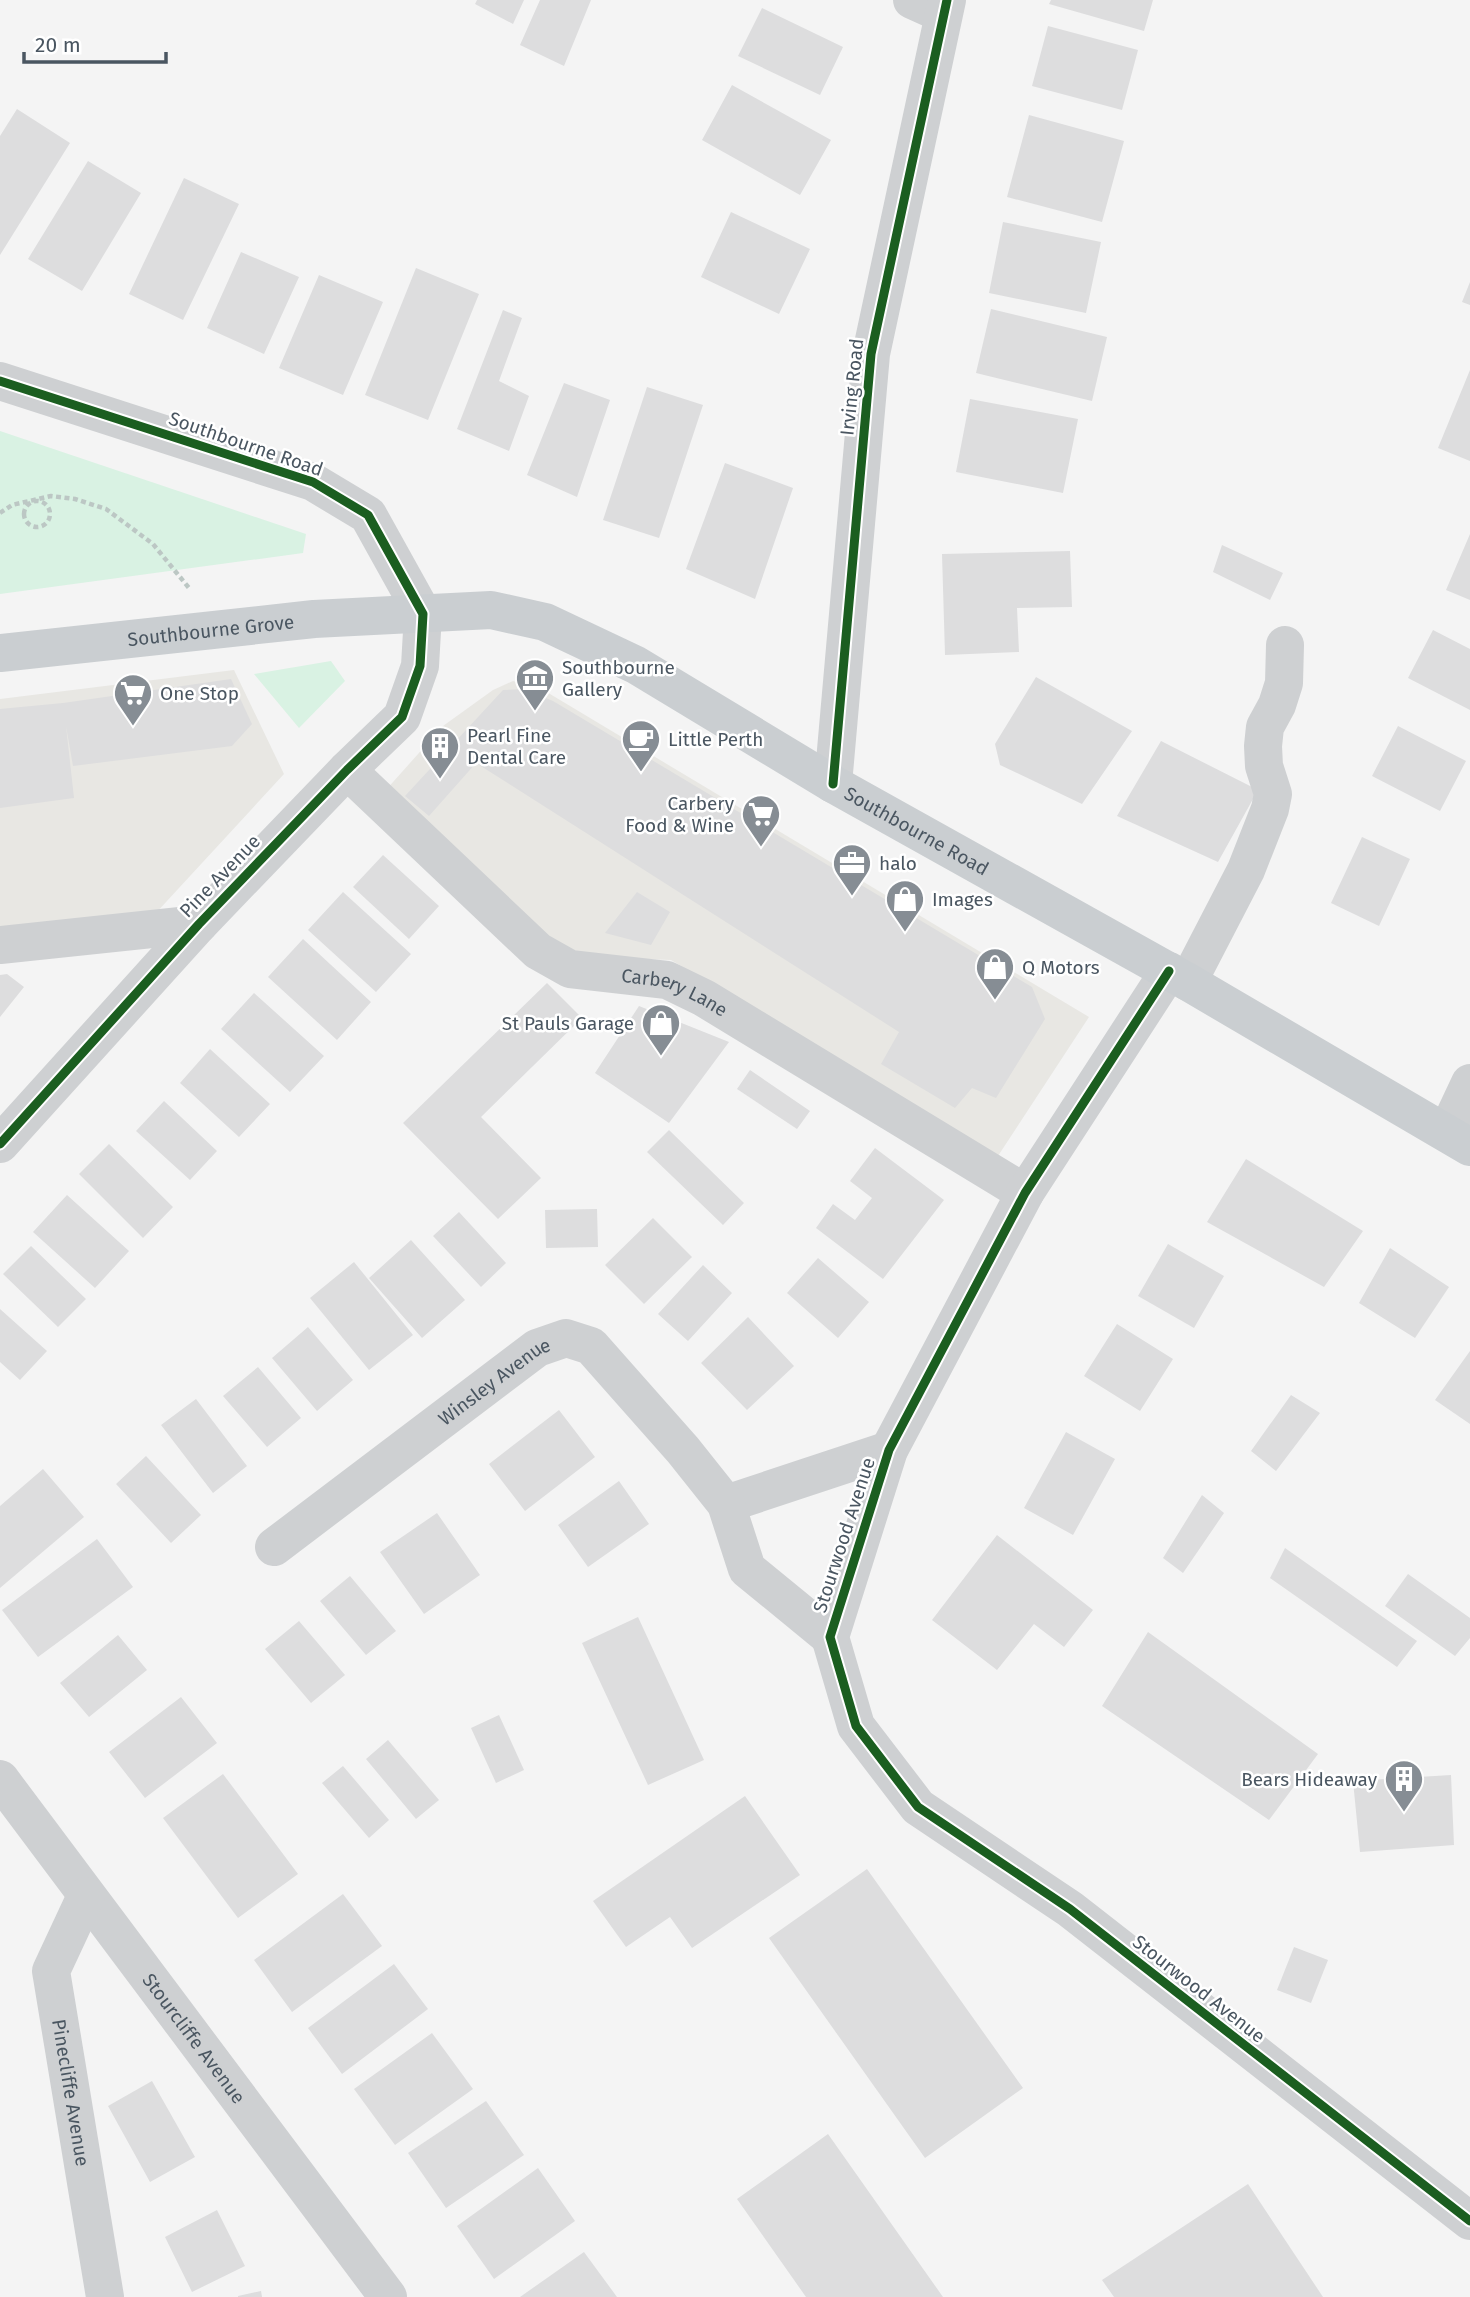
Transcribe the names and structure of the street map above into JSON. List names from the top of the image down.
{
  "streets": {
    "main road": ["Southbourne Road", "Southbourne Grove"],
    "street": [
      "Irving Road",
      "Pine Avenue",
      "Carbery Lane",
      "Winsley Avenue",
      "Stourwood Avenue",
      "Stourcliffe Avenue",
      "Pinecliffe Avenue"
    ]
  },
  "crossings": [
    ["Irving Road", "Southbourne Road"],
    ["Southbourne Road", "Southbourne Grove"],
    ["Southbourne Road", "Pine Avenue"],
    ["Southbourne Road", "Stourwood Avenue"],
    ["Southbourne Grove", "Pine Avenue"],
    ["Pine Avenue", "Carbery Lane"],
    ["Carbery Lane", "Stourwood Avenue"],
    ["Winsley Avenue", "Stourwood Avenue"],
    ["Stourcliffe Avenue", "Pinecliffe Avenue"]
  ],
  "places": {
    "museum": ["Southbourne Gallery"],
    "supermarket": ["One Stop", "Carbery Food & Wine"],
    "cafe": ["Little Perth"],
    "building": ["Pearl Fine Dental Care", "Bears Hideaway"],
    "office": ["halo"],
    "shop": ["Images", "Q Motors", "St Pauls Garage"]
  },
  "scale_bar": "20 m"
}
